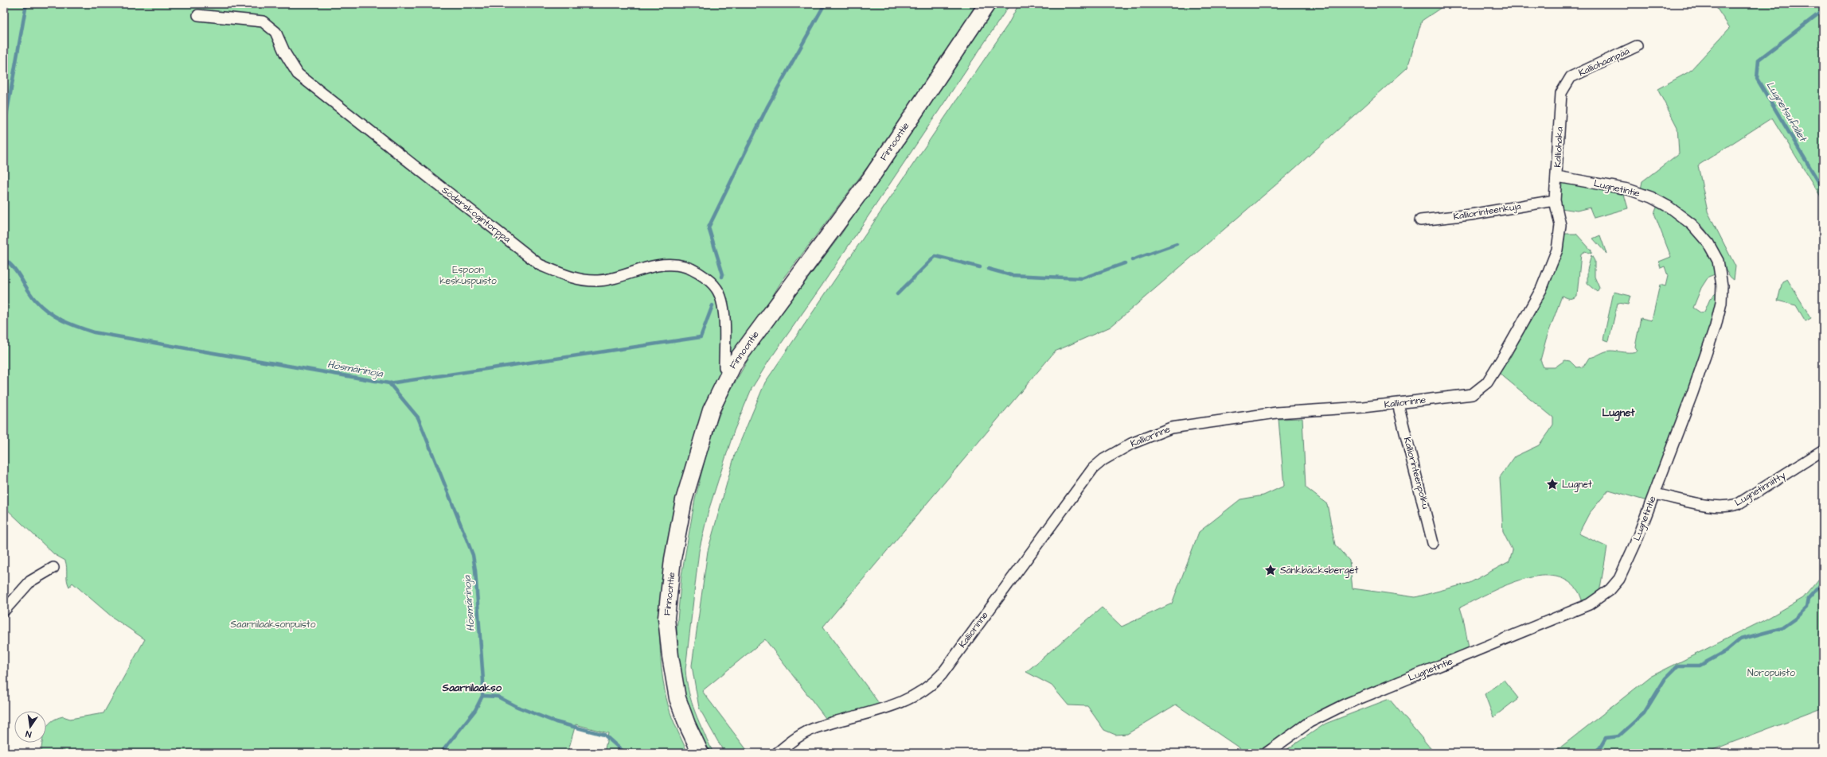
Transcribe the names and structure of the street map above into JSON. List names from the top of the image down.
{
  "streets": {
    "main road": ["Finnoontie"],
    "street": [
      "Kalliohaanpää",
      "Kalliohaka",
      "Lugnetintie",
      "Kalliorinteenkuja",
      "Söderskogintorppa",
      "Kalliorinne",
      "Kalliorinteenpolku",
      "Lugnetinniitty"
    ]
  },
  "crossings": [
    ["Kalliohaanpää", "Kalliohaka"],
    ["Finnoontie", "Söderskogintorppa"],
    ["Kalliohaka", "Lugnetintie"],
    ["Kalliohaka", "Kalliorinteenkuja"],
    ["Kalliohaka", "Kalliorinne"],
    ["Lugnetintie", "Lugnetinniitty"],
    ["Kalliorinteenkuja", "Kalliorinne"],
    ["Kalliorinne", "Kalliorinteenpolku"]
  ],
  "districts": ["Lugnet", "Saarnilaakso"],
  "water": ["Lugnetsufallet", "Hösmärinoja"],
  "parks": ["Espoon keskuspuisto", "Saarnilaaksonpuisto", "Noropuisto"],
  "places": {
    "place": ["Lugnet", "Sänkbäcksberget"]
  },
  "north": "bottom"
}
